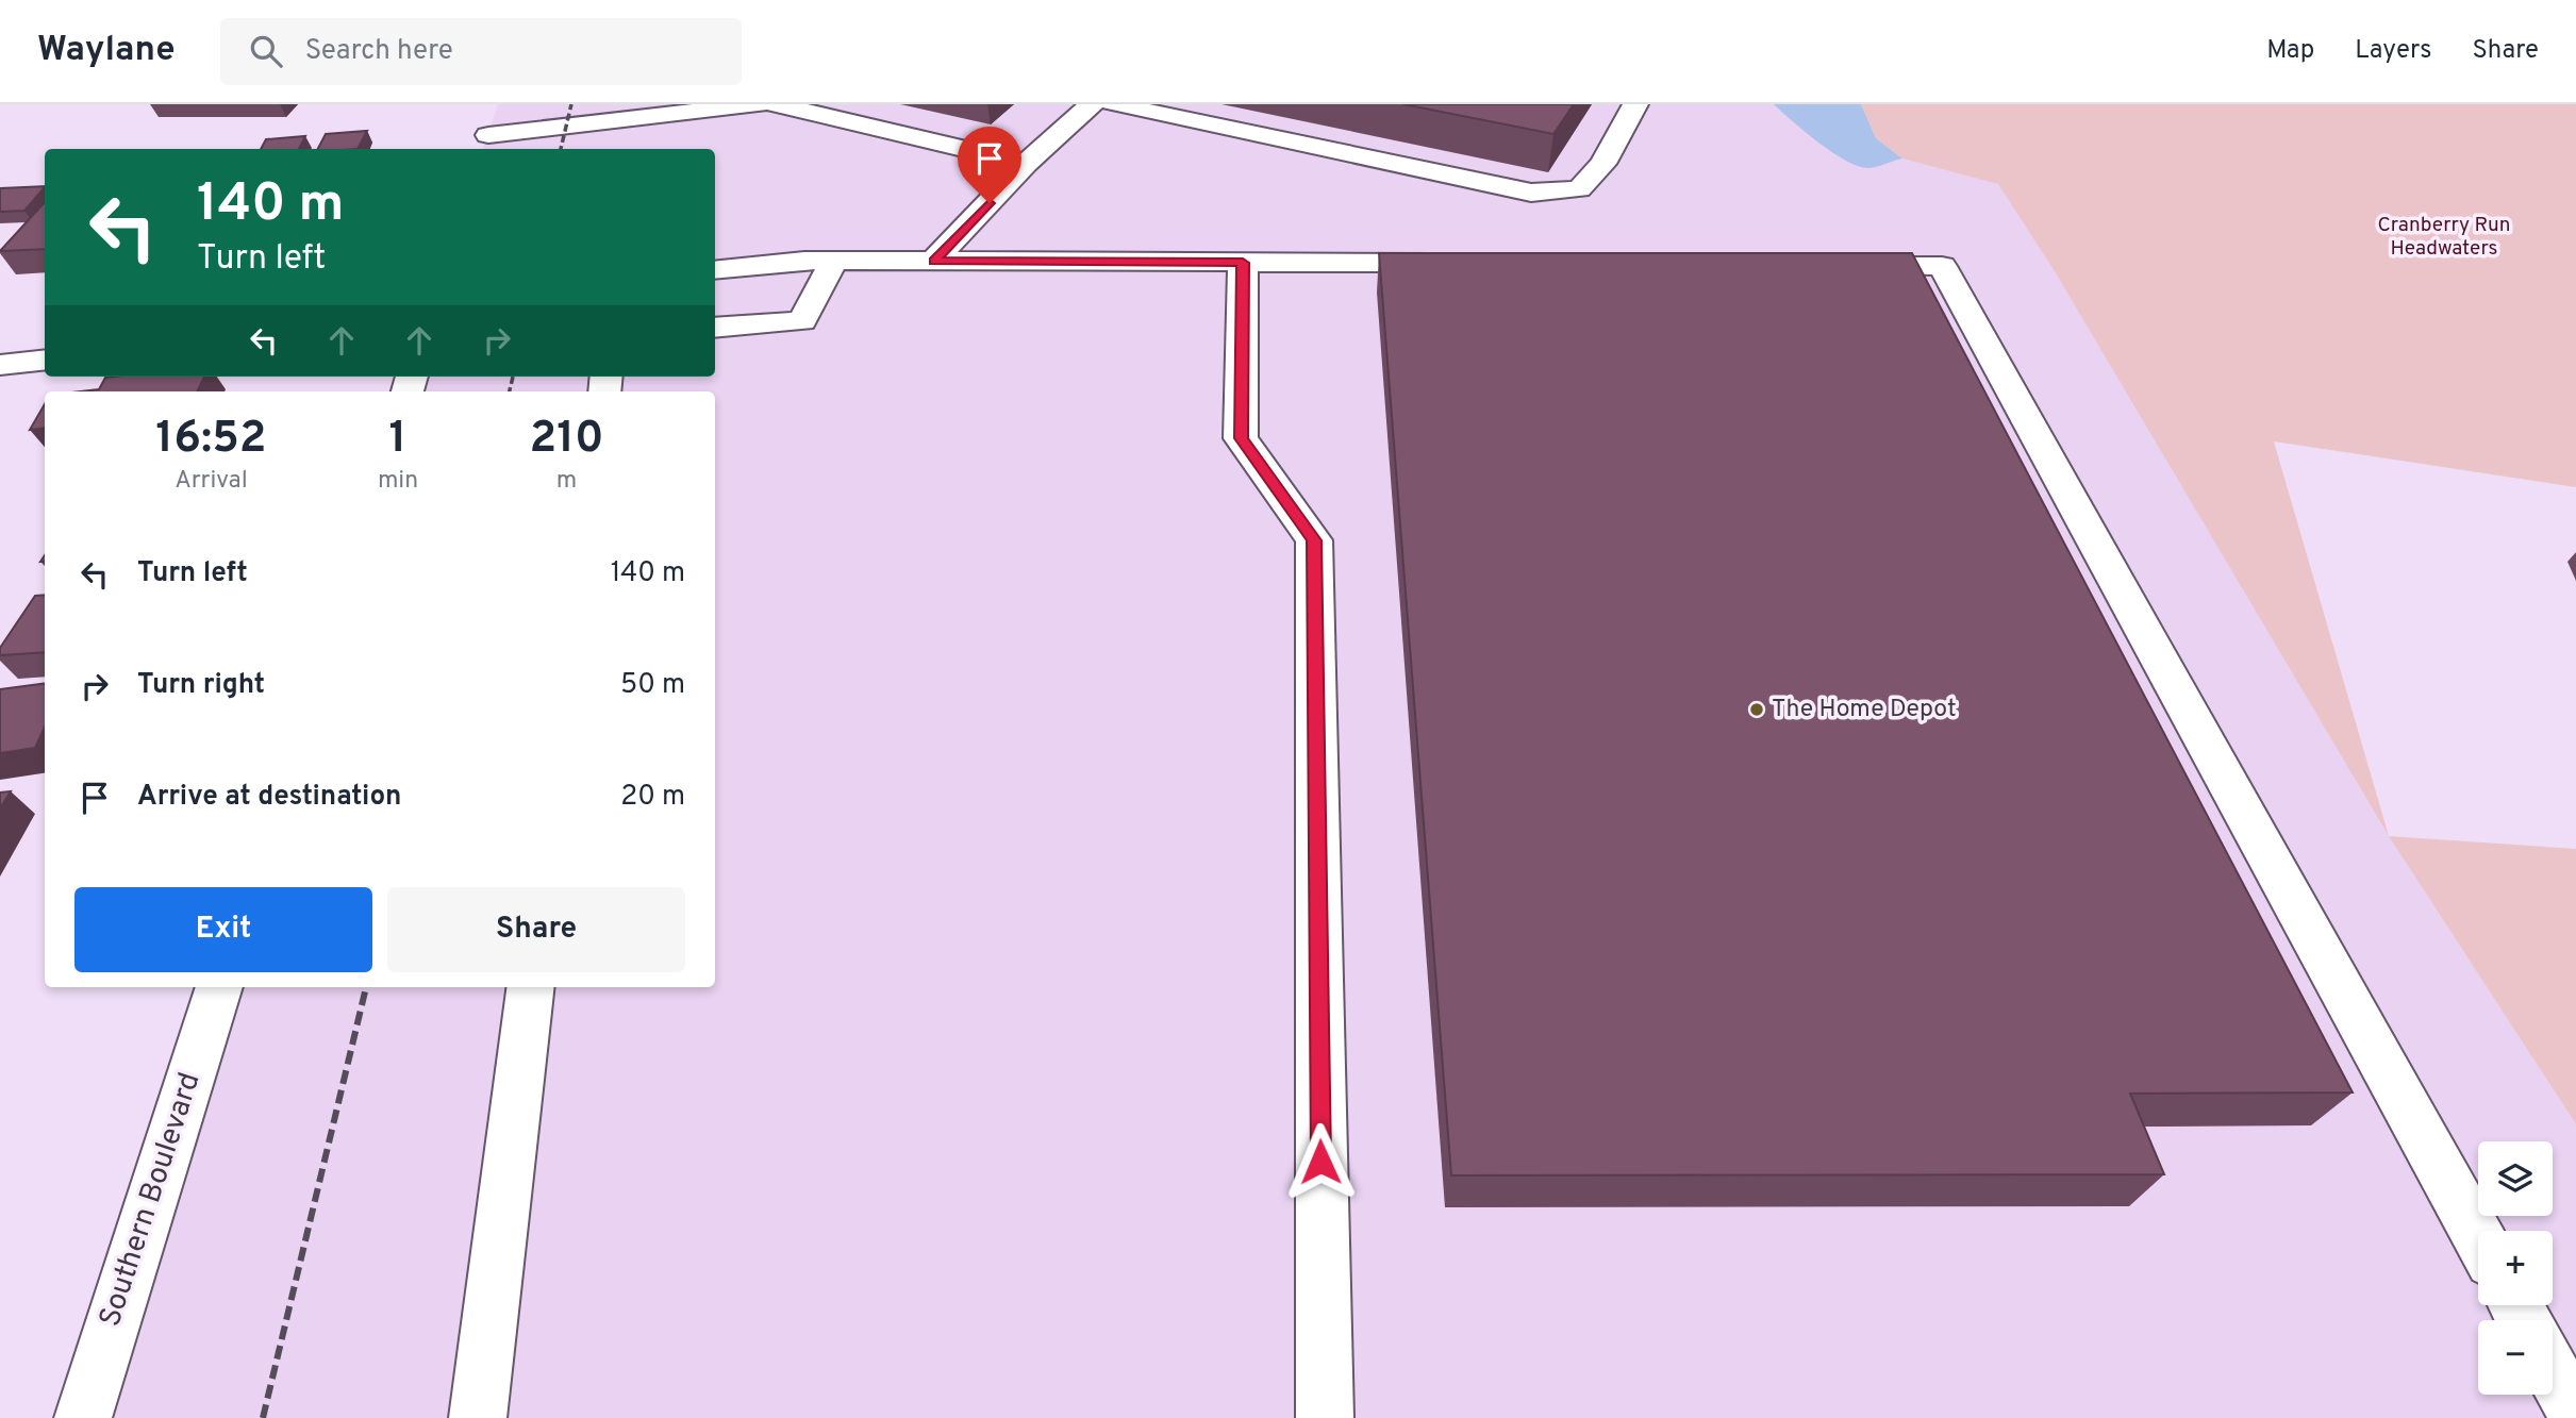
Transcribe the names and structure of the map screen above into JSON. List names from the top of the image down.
{
  "streets": {
    "street": ["Southern Boulevard"]
  },
  "parks": ["Cranberry Run Headwaters"],
  "places": ["The Home Depot"],
  "page": {
    "header": "Waylane",
    "search": "Search here",
    "nav": ["Map", "Layers", "Share"],
    "turn": ["140 m", "Turn left"],
    "eta": [
      "16:52",
      "Arrival",
      "1",
      "min",
      "210",
      "m"
    ],
    "list": [
      {
        "name": "Turn left",
        "value": "140 m"
      },
      {
        "name": "Turn right",
        "value": "50 m"
      },
      {
        "name": "Arrive at destination",
        "value": "20 m"
      }
    ],
    "buttons": ["Exit", "Share"],
    "map_buttons": ["+", "−"]
  }
}
